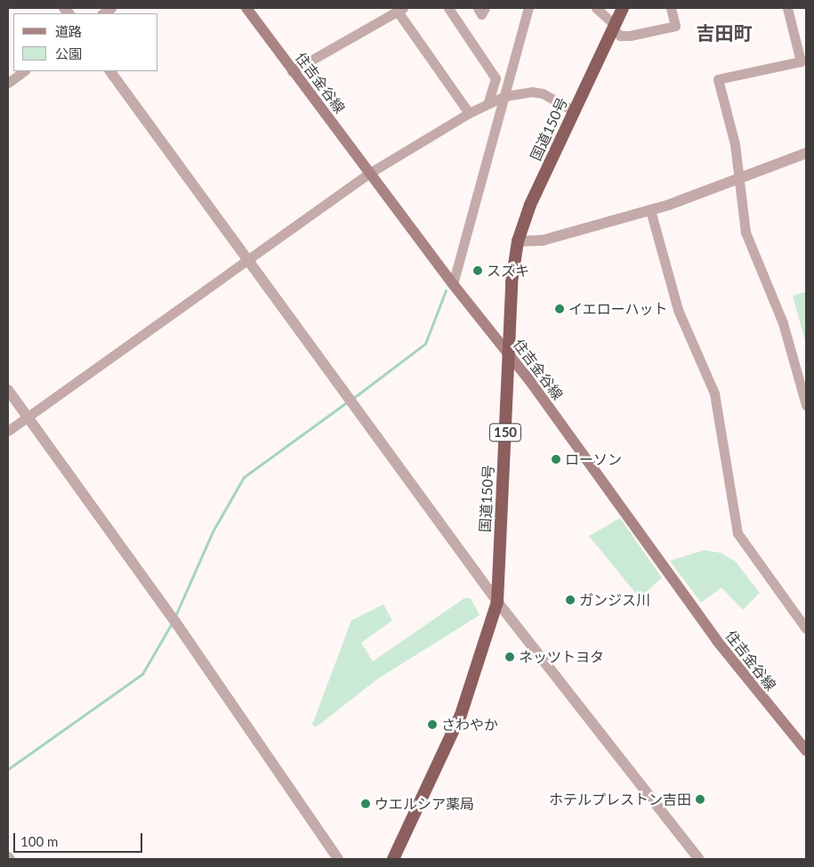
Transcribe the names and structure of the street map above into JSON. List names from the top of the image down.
{
  "streets": {
    "highway": ["国道150号", "150"],
    "main road": ["住吉金谷線"]
  },
  "crossings": [
    ["住吉金谷線", "国道150号"]
  ],
  "districts": ["吉田町"],
  "places": [
    "スズキ",
    "イエローハット",
    "ローソン",
    "ガンジス川",
    "ネッツトヨタ",
    "さわやか",
    "ホテルプレストン吉田",
    "ウエルシア薬局"
  ],
  "legend": ["道路", "公園"],
  "scale_bar": "100 m"
}
